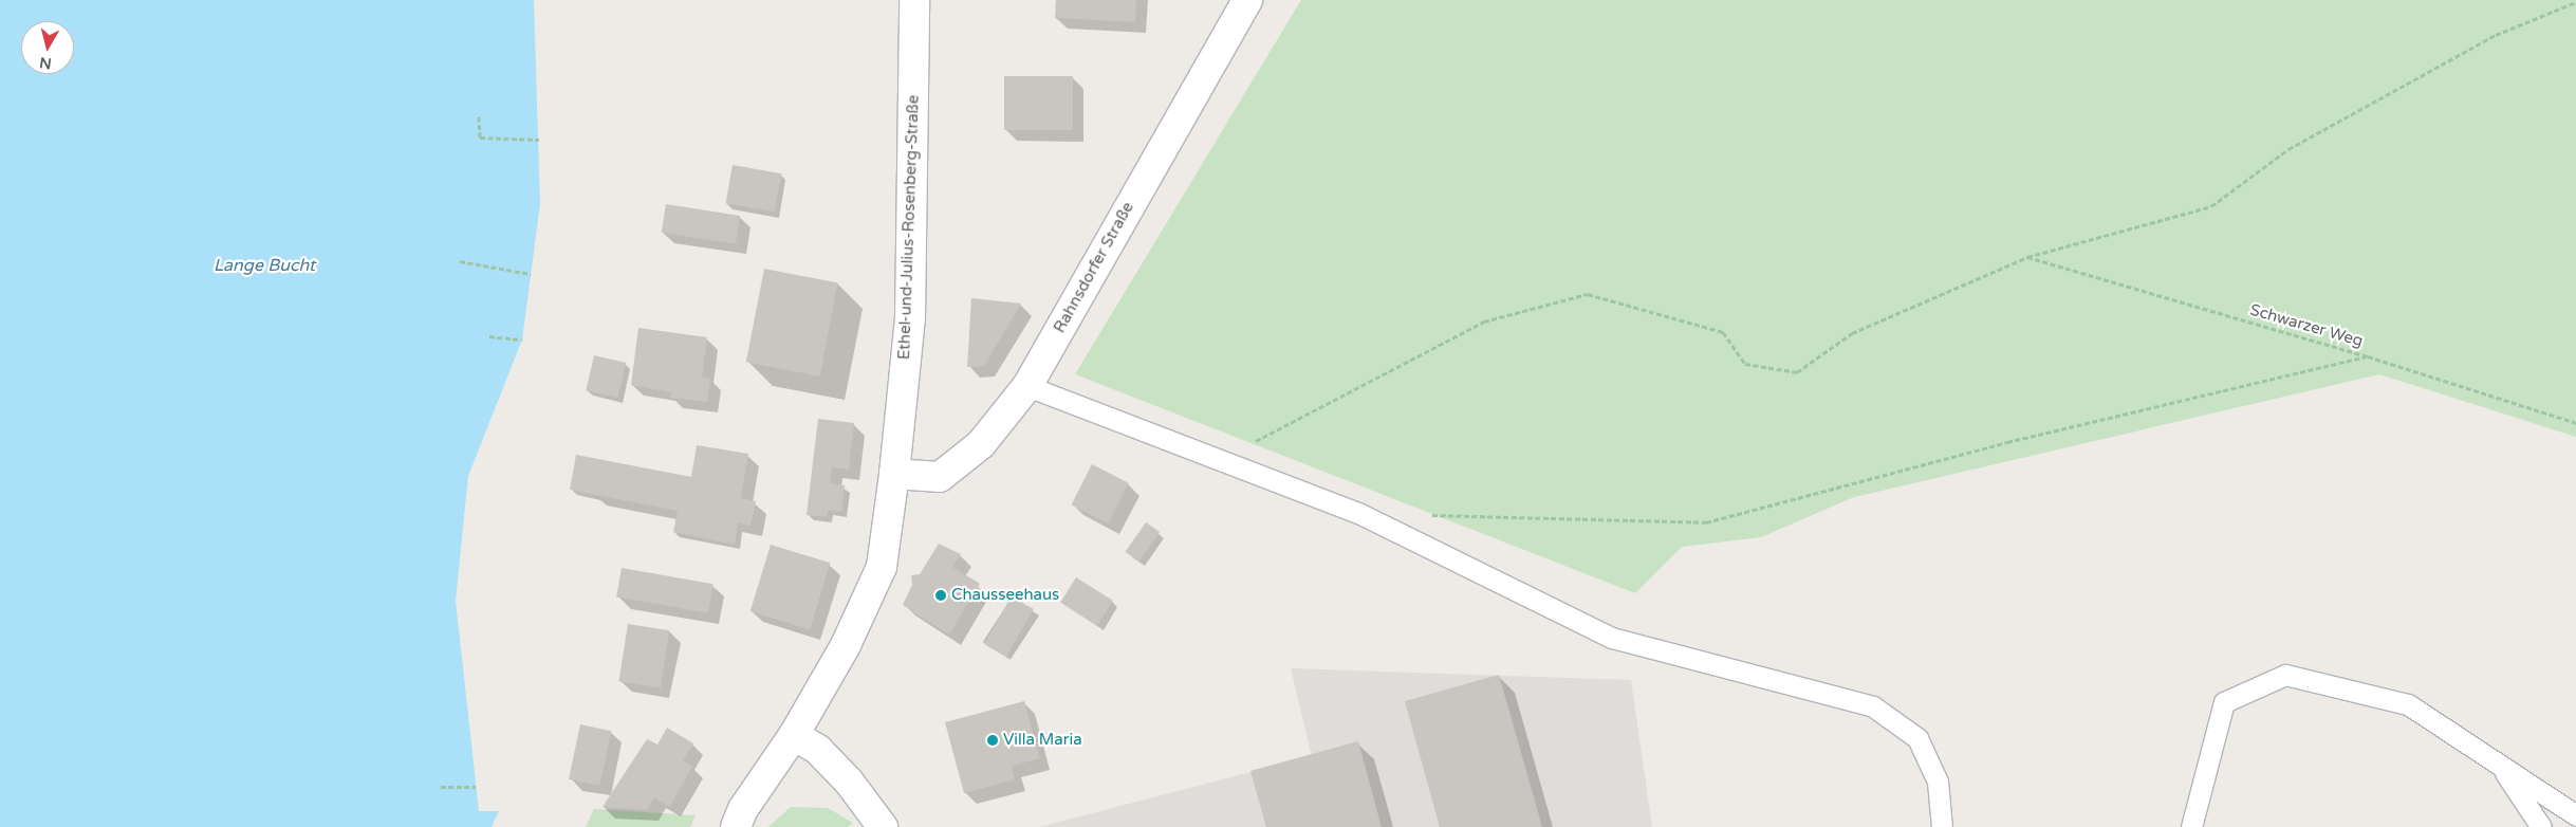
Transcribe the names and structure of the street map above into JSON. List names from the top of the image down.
{
  "streets": {
    "main road": ["Ethel-und-Julius-Rosenberg-Straße", "Rahnsdorfer Straße"],
    "path": ["Schwarzer Weg"]
  },
  "crossings": [
    ["Ethel-und-Julius-Rosenberg-Straße", "Rahnsdorfer Straße"]
  ],
  "water": ["Lange Bucht"],
  "places": ["Chausseehaus", "Villa Maria"],
  "north": "bottom"
}
